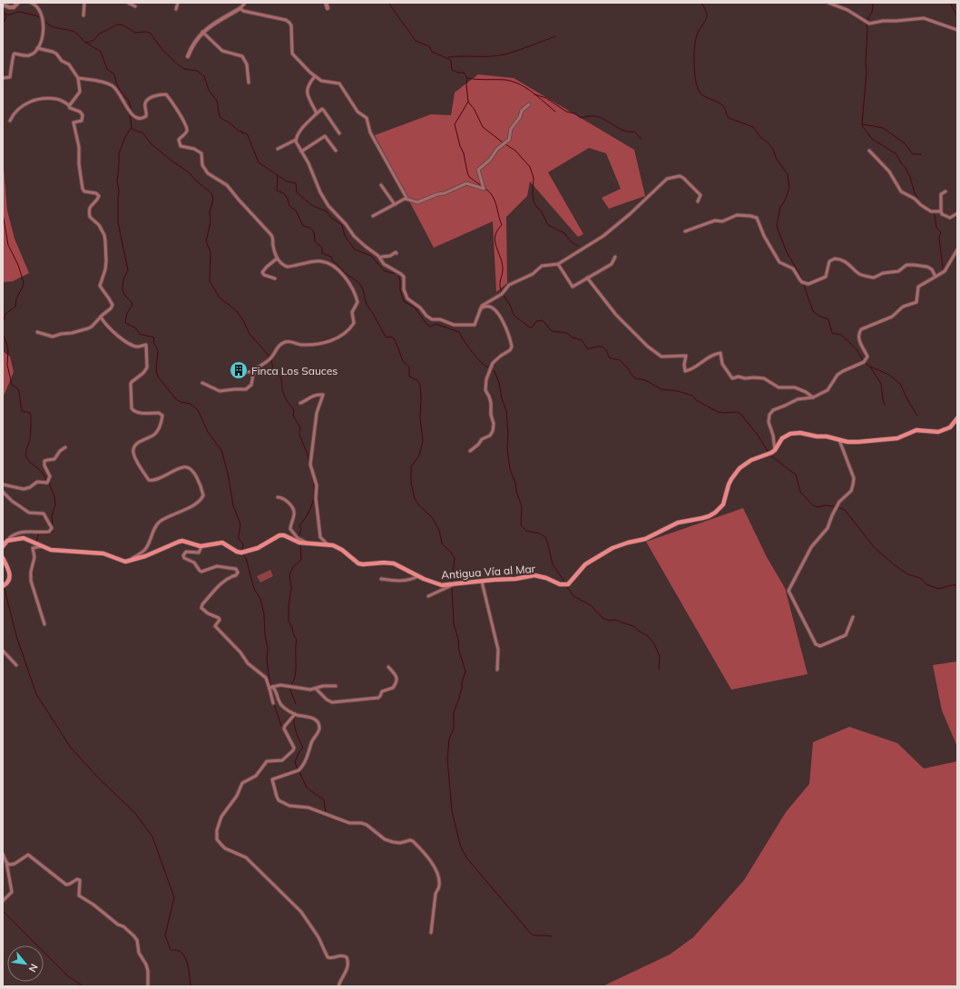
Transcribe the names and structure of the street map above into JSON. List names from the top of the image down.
{
  "streets": {
    "main road": ["Antigua Vía al Mar"]
  },
  "places": {
    "building": ["Finca Los Sauces"]
  },
  "north": "bottom right"
}
